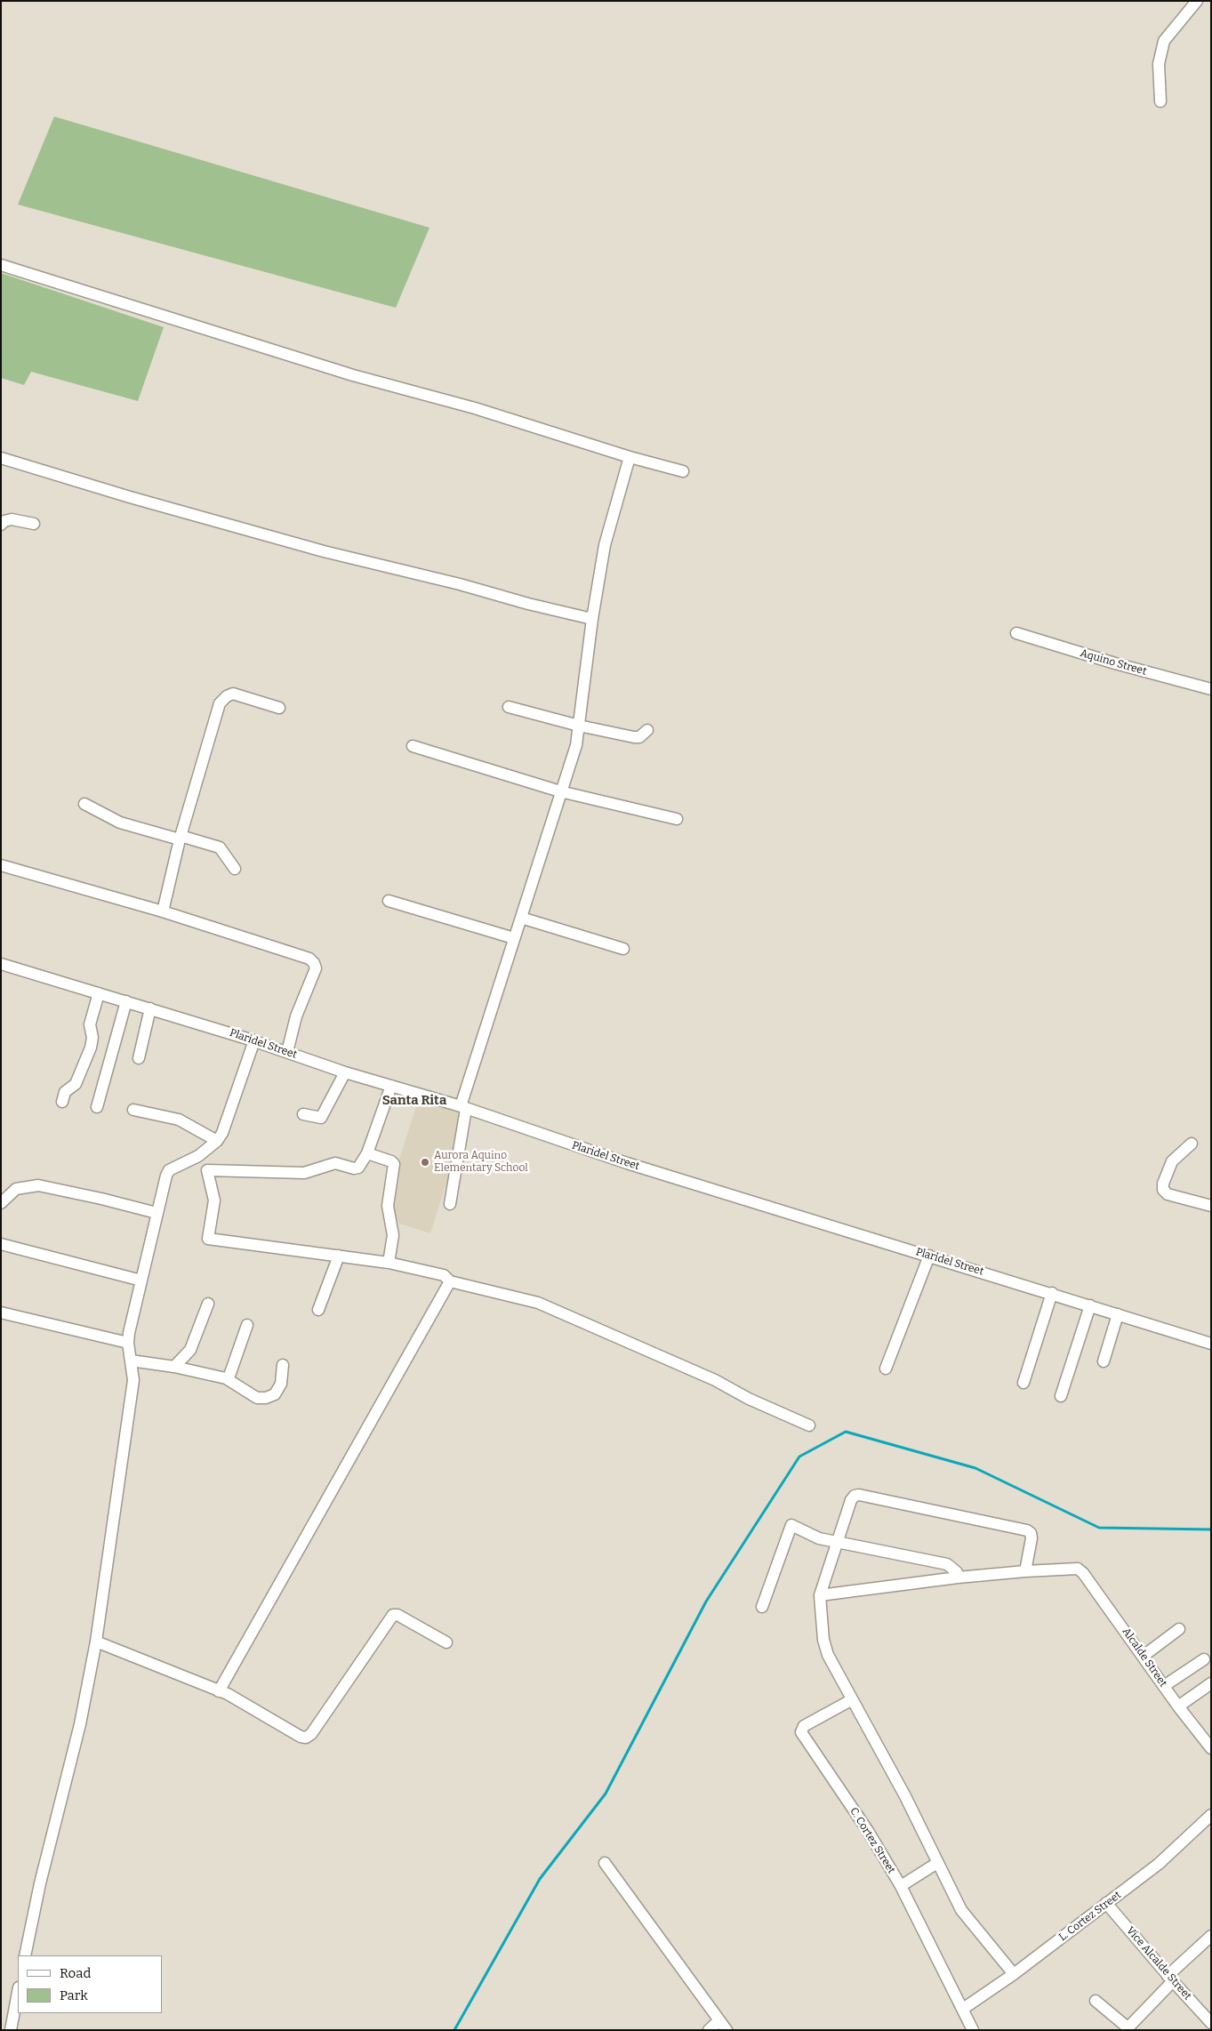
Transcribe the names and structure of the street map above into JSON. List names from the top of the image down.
{
  "streets": {
    "street": [
      "Aquino Street",
      "Plaridel Street",
      "Alcalde Street",
      "C. Cortez Street",
      "L. Cortez Street",
      "Vice Alcalde Street"
    ]
  },
  "crossings": [
    ["C. Cortez Street", "L. Cortez Street"],
    ["L. Cortez Street", "Vice Alcalde Street"]
  ],
  "districts": ["Santa Rita"],
  "places": ["Aurora Aquino Elementary School"],
  "legend": ["Road", "Park"]
}
